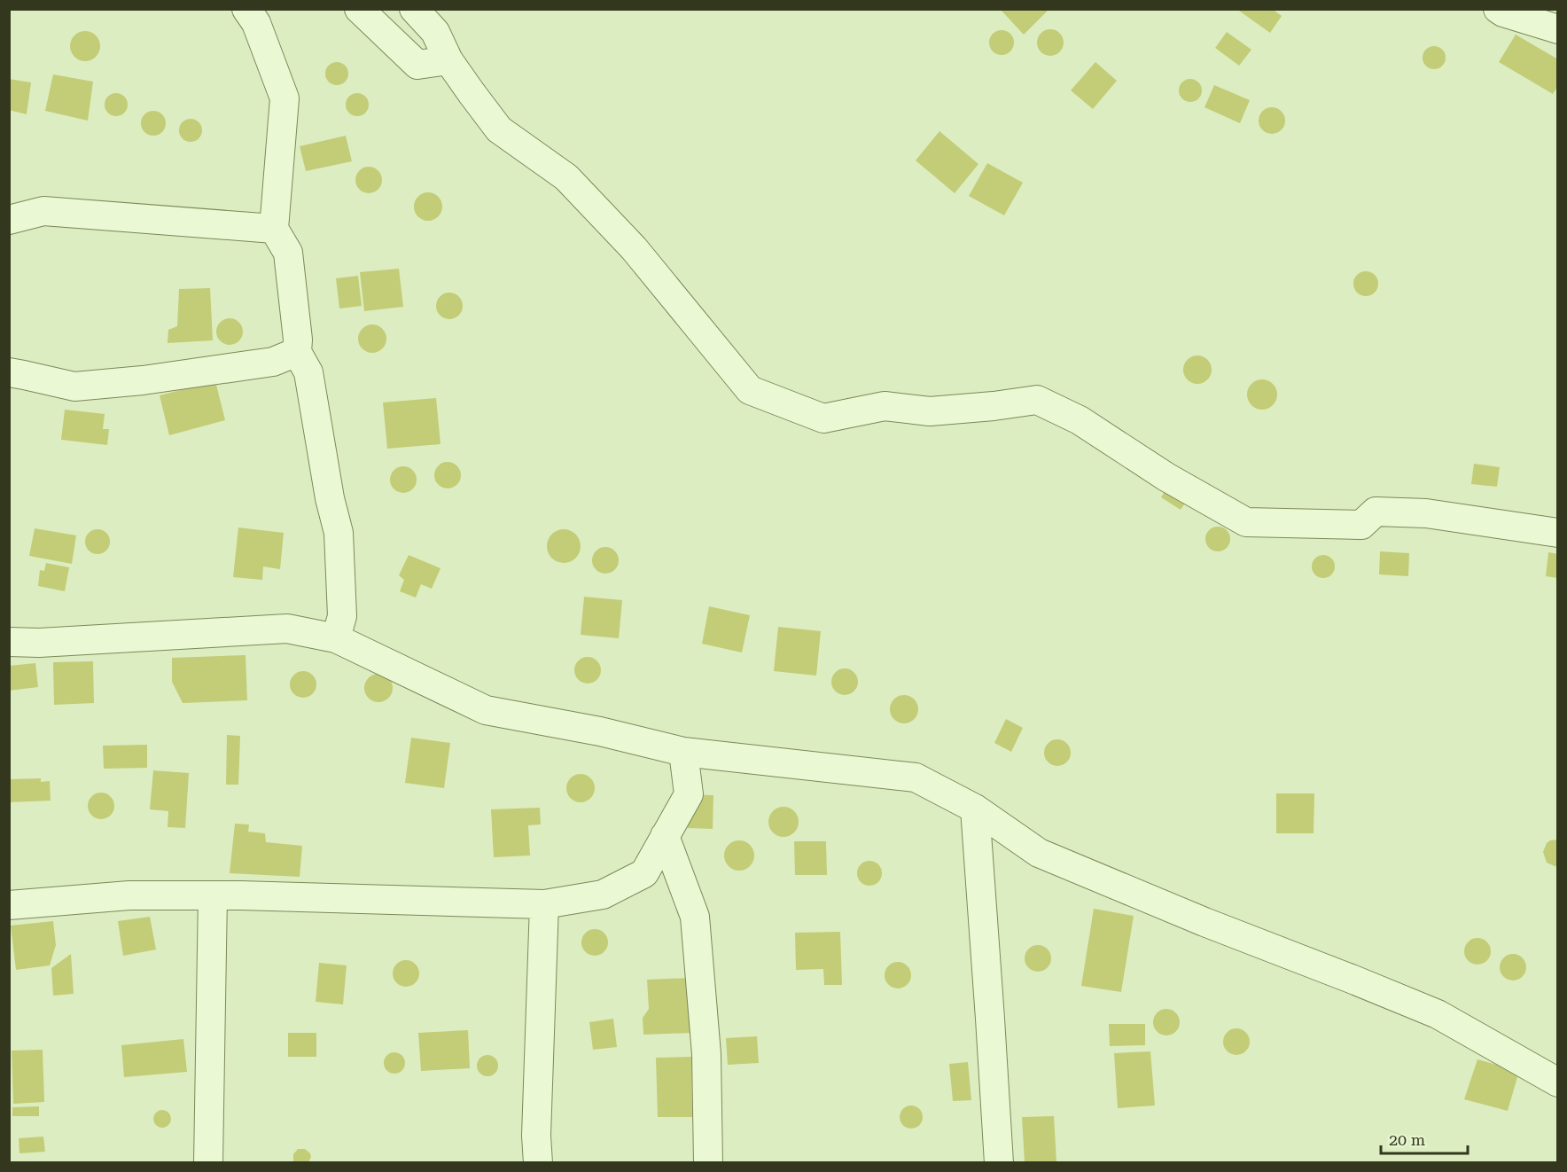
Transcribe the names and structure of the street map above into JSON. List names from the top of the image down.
{
  "scale_bar": "20 m"
}
